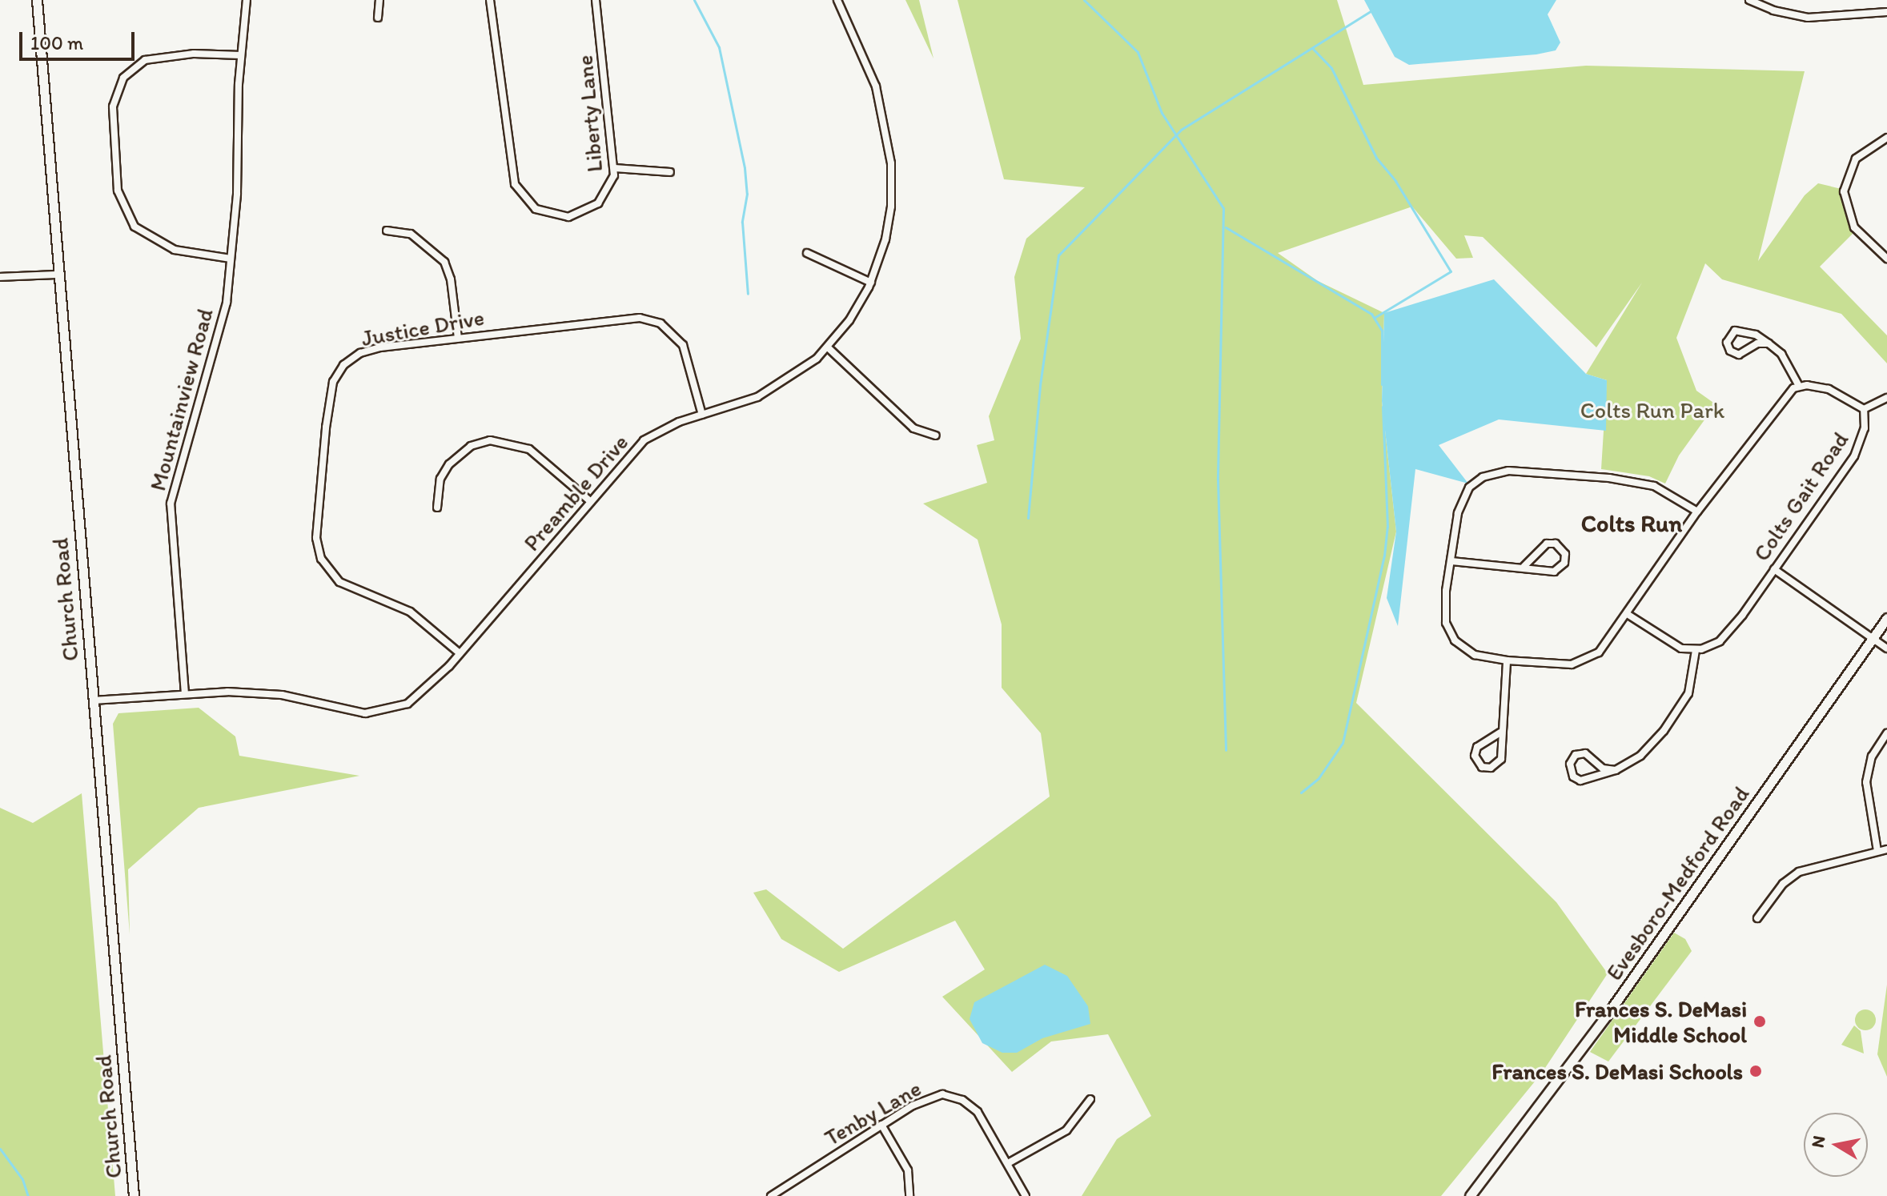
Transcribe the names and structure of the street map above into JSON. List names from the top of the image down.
{
  "streets": {
    "main road": ["Church Road", "Evesboro-Medford Road"],
    "street": [
      "Liberty Lane",
      "Justice Drive",
      "Mountainview Road",
      "Preamble Drive",
      "Colts Gait Road",
      "Tenby Lane"
    ]
  },
  "crossings": [
    ["Justice Drive", "Preamble Drive"],
    ["Mountainview Road", "Preamble Drive"],
    ["Preamble Drive", "Church Road"]
  ],
  "districts": ["Colts Run"],
  "parks": ["Colts Run Park"],
  "places": ["Frances S. DeMasi Middle School", "Frances S. DeMasi Schools"],
  "scale_bar": "100 m",
  "north": "left"
}
